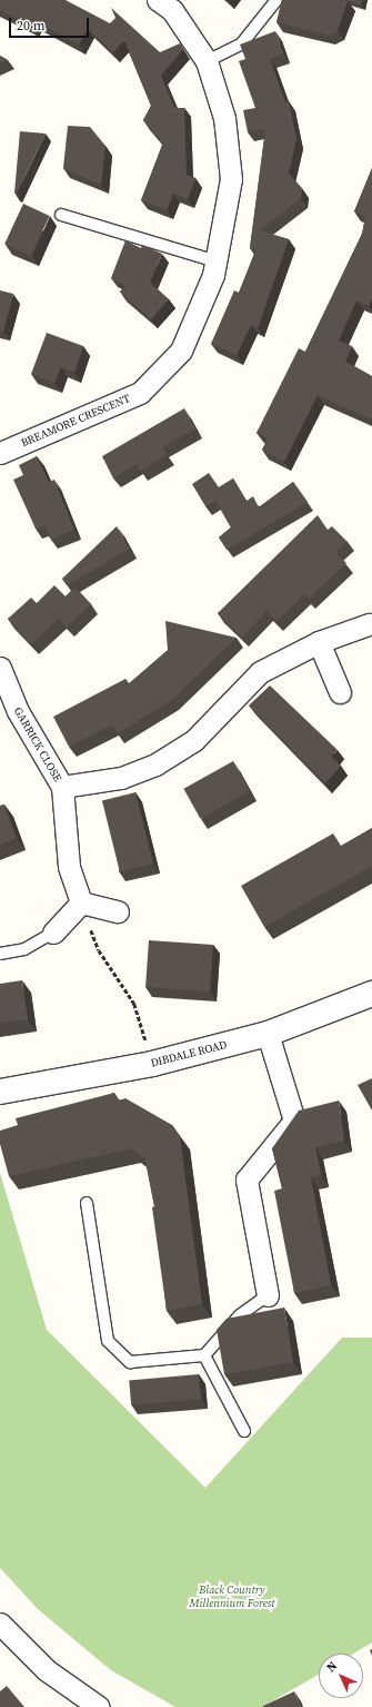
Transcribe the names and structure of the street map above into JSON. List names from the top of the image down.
{
  "streets": {
    "street": ["BREAMORE CRESCENT", "GARRICK CLOSE", "DIBDALE ROAD"]
  },
  "parks": ["Black Country Millennium Forest"],
  "scale_bar": "20 m",
  "north": "top left"
}
